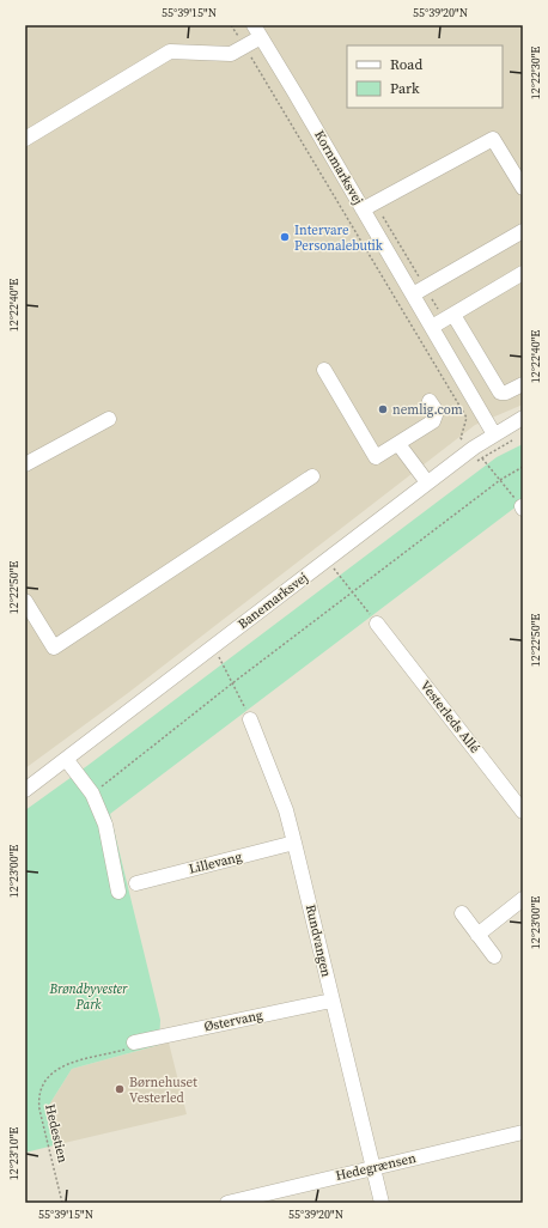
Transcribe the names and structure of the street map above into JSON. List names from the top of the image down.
{
  "streets": {
    "street": [
      "Kornmarksvej",
      "Banemarksvej",
      "Vesterleds Allé",
      "Lillevang",
      "Rundvangen",
      "Østervang",
      "Hedegrænsen"
    ],
    "path": ["Hedestien"]
  },
  "crossings": [
    ["Kornmarksvej", "Banemarksvej"],
    ["Lillevang", "Rundvangen"],
    ["Rundvangen", "Østervang"],
    ["Rundvangen", "Hedegrænsen"],
    ["Østervang", "Hedestien"]
  ],
  "parks": ["Brøndbyvester Park"],
  "places": ["Intervare Personalebutik", "nemlig.com", "Børnehuset Vesterled"],
  "legend": ["Road", "Park"],
  "coordinates": [
    "55°39'15\"N",
    "55°39'20\"N",
    "12°22'30\"E",
    "12°22'40\"E",
    "12°22'50\"E",
    "12°23'00\"E",
    "12°23'10\"E"
  ]
}
